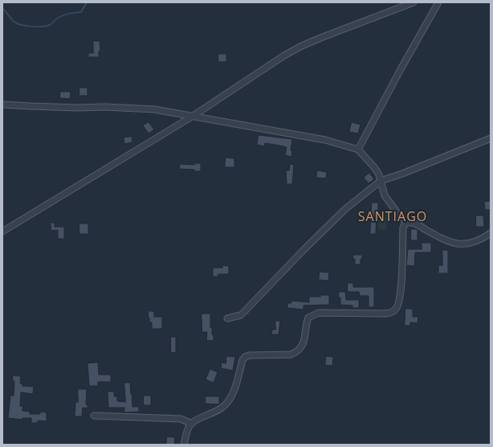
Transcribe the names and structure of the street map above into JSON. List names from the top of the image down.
{
  "districts": ["SANTIAGO"]
}
